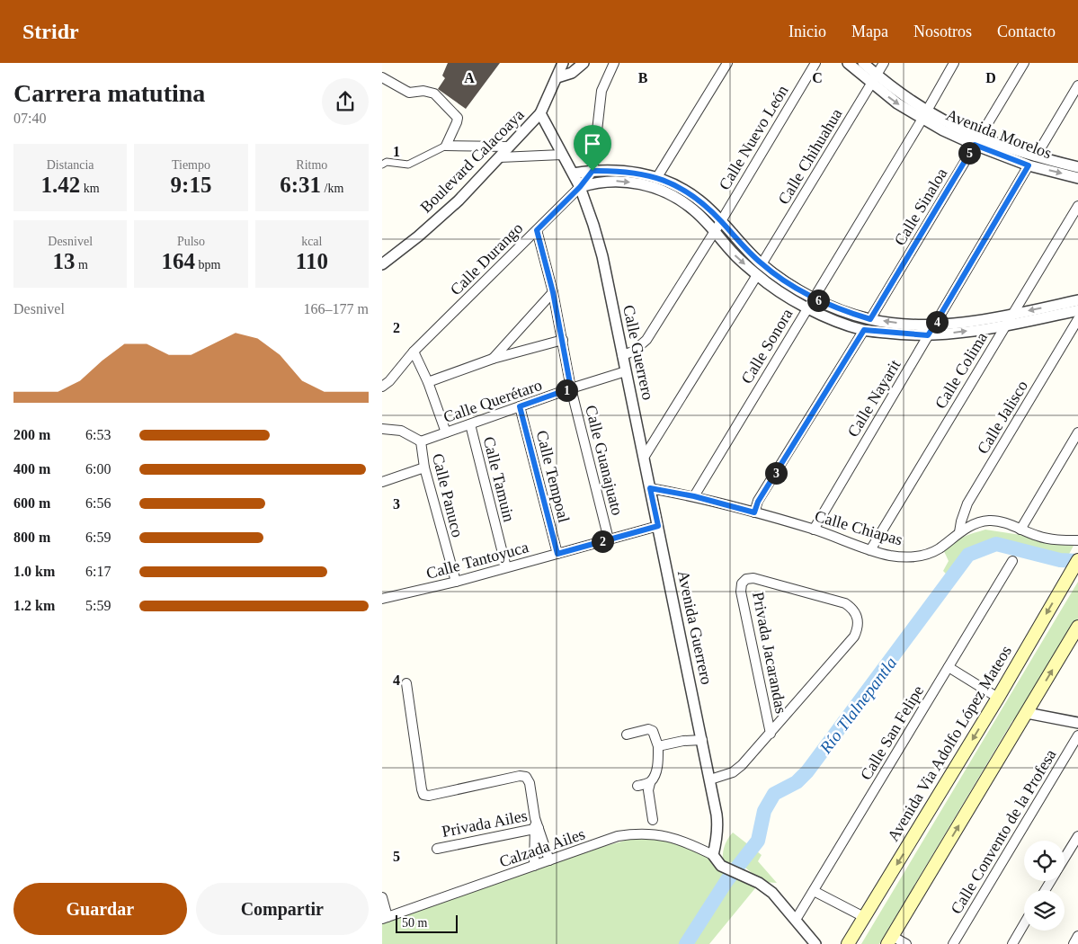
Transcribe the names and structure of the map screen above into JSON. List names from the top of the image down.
{
  "streets": {
    "main road": ["Avenida Via Adolfo López Mateos"],
    "street": [
      "Avenida Morelos",
      "Calle Nuevo León",
      "Calle Chihuahua",
      "Boulevard Calacoaya",
      "Calle Sinaloa",
      "Calle Durango",
      "Calle Sonora",
      "Calle Guerrero",
      "Calle Colima",
      "Calle Nayarit",
      "Calle Querétaro",
      "Calle Jalisco",
      "Calle Guanajuato",
      "Calle Tempoal",
      "Calle Tamuin",
      "Calle Panuco",
      "Calle Chiapas",
      "Calle Tantoyuca",
      "Avenida Guerrero",
      "Privada Jacarandas",
      "Calle San Felipe",
      "Privada Ailes",
      "Calle Convento de la Profesa",
      "Calzada Ailes"
    ]
  },
  "crossings": [
    ["Avenida Morelos", "Calle Chihuahua"],
    ["Avenida Morelos", "Calle Sinaloa"],
    ["Avenida Morelos", "Calle Sonora"],
    ["Avenida Morelos", "Calle Nayarit"],
    ["Calle Nuevo León", "Calle Guerrero"],
    ["Boulevard Calacoaya", "Calle Guerrero"],
    ["Calle Durango", "Calle Guerrero"],
    ["Calle Durango", "Calle Guanajuato"],
    ["Calle Sonora", "Calle Chiapas"],
    ["Calle Guerrero", "Calle Querétaro"],
    ["Calle Guerrero", "Calle Chiapas"],
    ["Calle Guerrero", "Calle Tantoyuca"],
    ["Calle Guerrero", "Avenida Guerrero"],
    ["Calle Colima", "Calle Chiapas"],
    ["Calle Nayarit", "Calle Chiapas"],
    ["Calle Querétaro", "Calle Guanajuato"],
    ["Calle Querétaro", "Calle Tempoal"],
    ["Calle Querétaro", "Calle Tamuin"],
    ["Calle Querétaro", "Calle Panuco"],
    ["Calle Jalisco", "Calle Chiapas"],
    ["Calle Guanajuato", "Calle Tantoyuca"],
    ["Calle Tempoal", "Calle Tantoyuca"],
    ["Calle Tamuin", "Calle Tantoyuca"],
    ["Calle Panuco", "Calle Tantoyuca"],
    ["Calle Tantoyuca", "Avenida Guerrero"],
    ["Avenida Guerrero", "Privada Jacarandas"],
    ["Avenida Guerrero", "Calzada Ailes"]
  ],
  "water": ["Río Tlalnepantla"],
  "scale_bar": "50 m",
  "page": {
    "header": "Stridr",
    "nav": [
      "Inicio",
      "Mapa",
      "Nosotros",
      "Contacto"
    ],
    "heading": ["Carrera matutina", "07:40"],
    "stats": [
      ["Distancia", "1.42 km"],
      ["Tiempo", "9:15"],
      ["Ritmo", "6:31 /km"],
      ["Desnivel", "13 m"],
      ["Pulso", "164 bpm"],
      ["kcal", "110"]
    ],
    "pins": [
      "5",
      "6",
      "4",
      "1",
      "3",
      "2"
    ],
    "chart": ["Desnivel", "166–177 m"],
    "list": [
      {
        "name": "200 m",
        "note": "6:53"
      },
      {
        "name": "400 m",
        "note": "6:00"
      },
      {
        "name": "600 m",
        "note": "6:56"
      },
      {
        "name": "800 m",
        "note": "6:59"
      },
      {
        "name": "1.0 km",
        "note": "6:17"
      },
      {
        "name": "1.2 km",
        "note": "5:59"
      }
    ],
    "buttons": ["Guardar", "Compartir"],
    "scale": "50 m"
  },
  "grid": {
    "columns": [
      "A",
      "B",
      "C",
      "D"
    ],
    "rows": [
      "1",
      "2",
      "3",
      "4",
      "5"
    ]
  }
}
